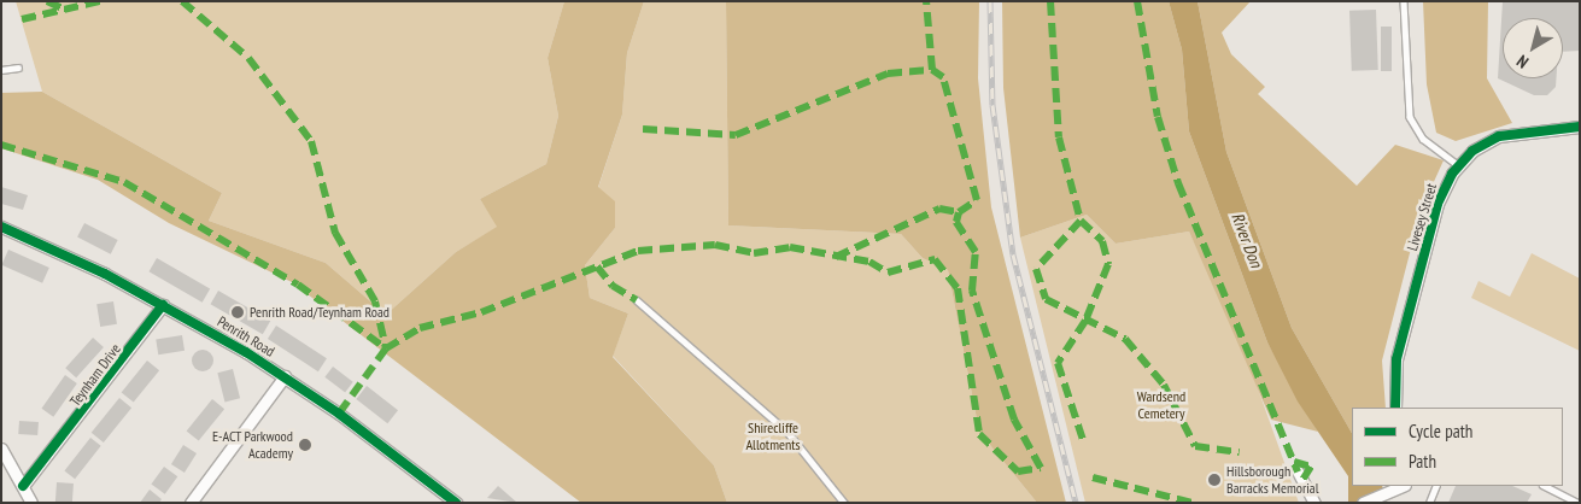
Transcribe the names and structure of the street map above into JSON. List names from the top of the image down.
{
  "streets": {
    "street": ["Livesey Street", "Penrith Road", "Teynham Drive"]
  },
  "crossings": [
    ["Penrith Road", "Teynham Drive"]
  ],
  "water": ["River Don"],
  "parks": ["Wardsend Cemetery", "Shirecliffe Allotments"],
  "places": ["Penrith Road/Teynham Road", "E-ACT Parkwood Academy", "Hillsborough Barracks Memorial"],
  "legend": ["Cycle path", "Path"],
  "north": "bottom left"
}
